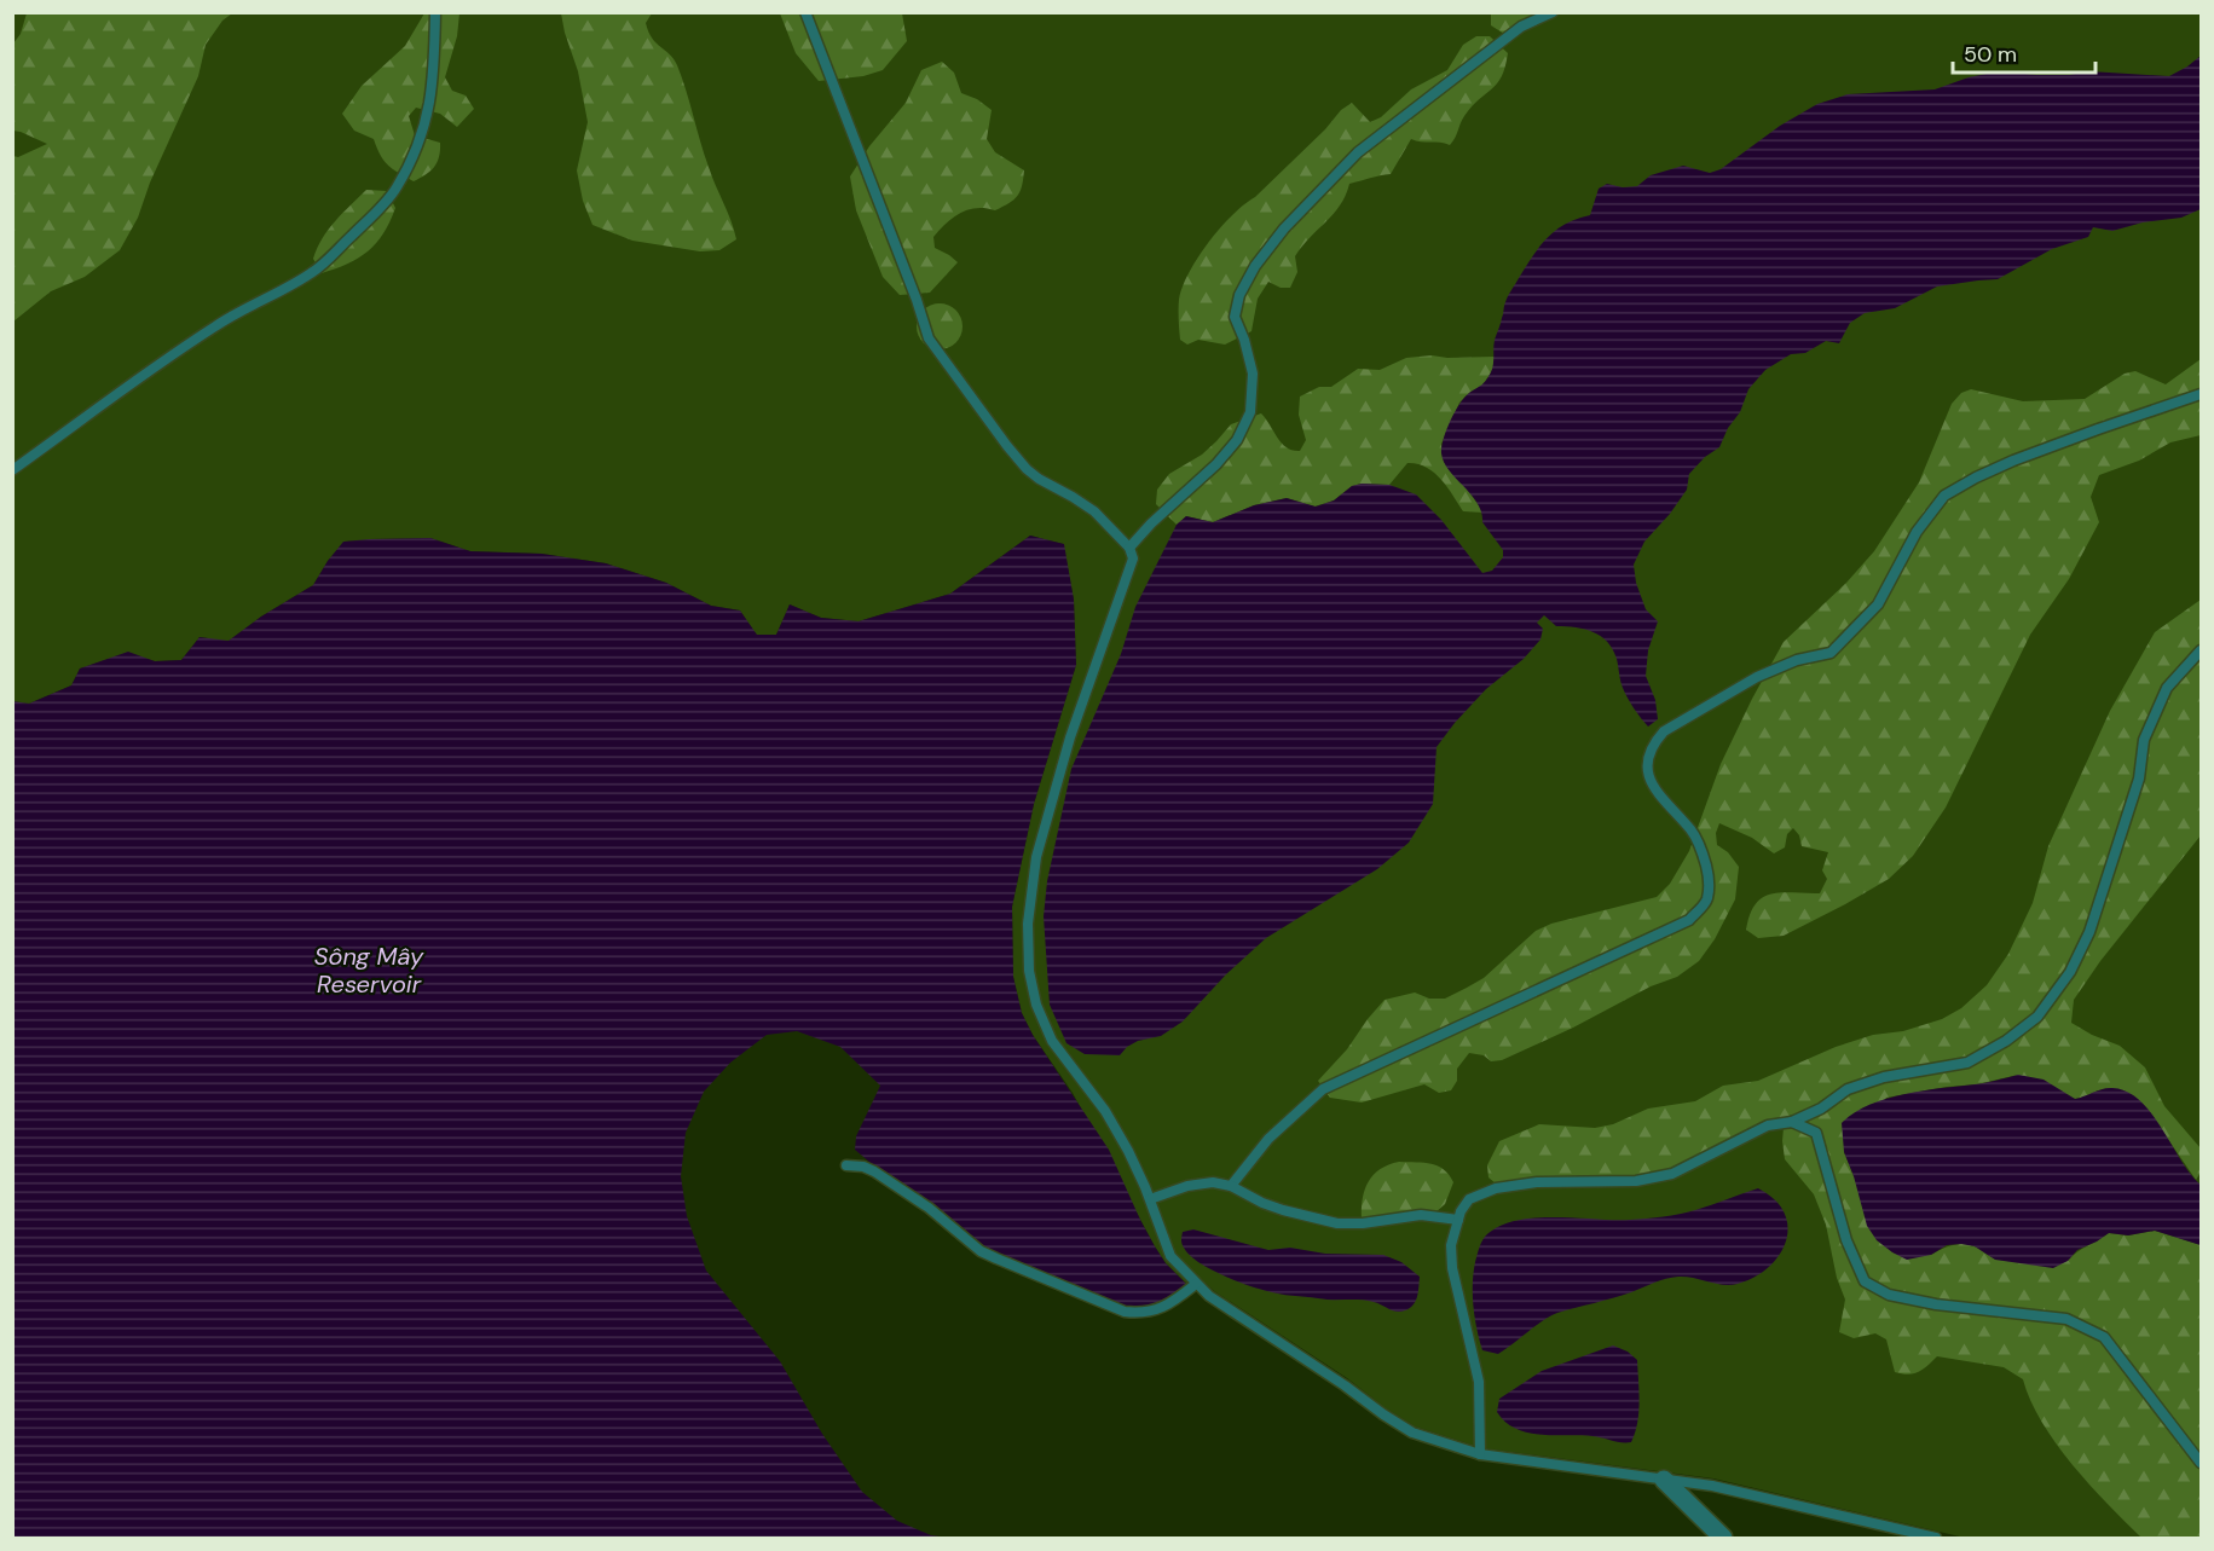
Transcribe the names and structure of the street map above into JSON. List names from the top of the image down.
{
  "water": ["Sông Mây Reservoir"],
  "scale_bar": "50 m"
}
